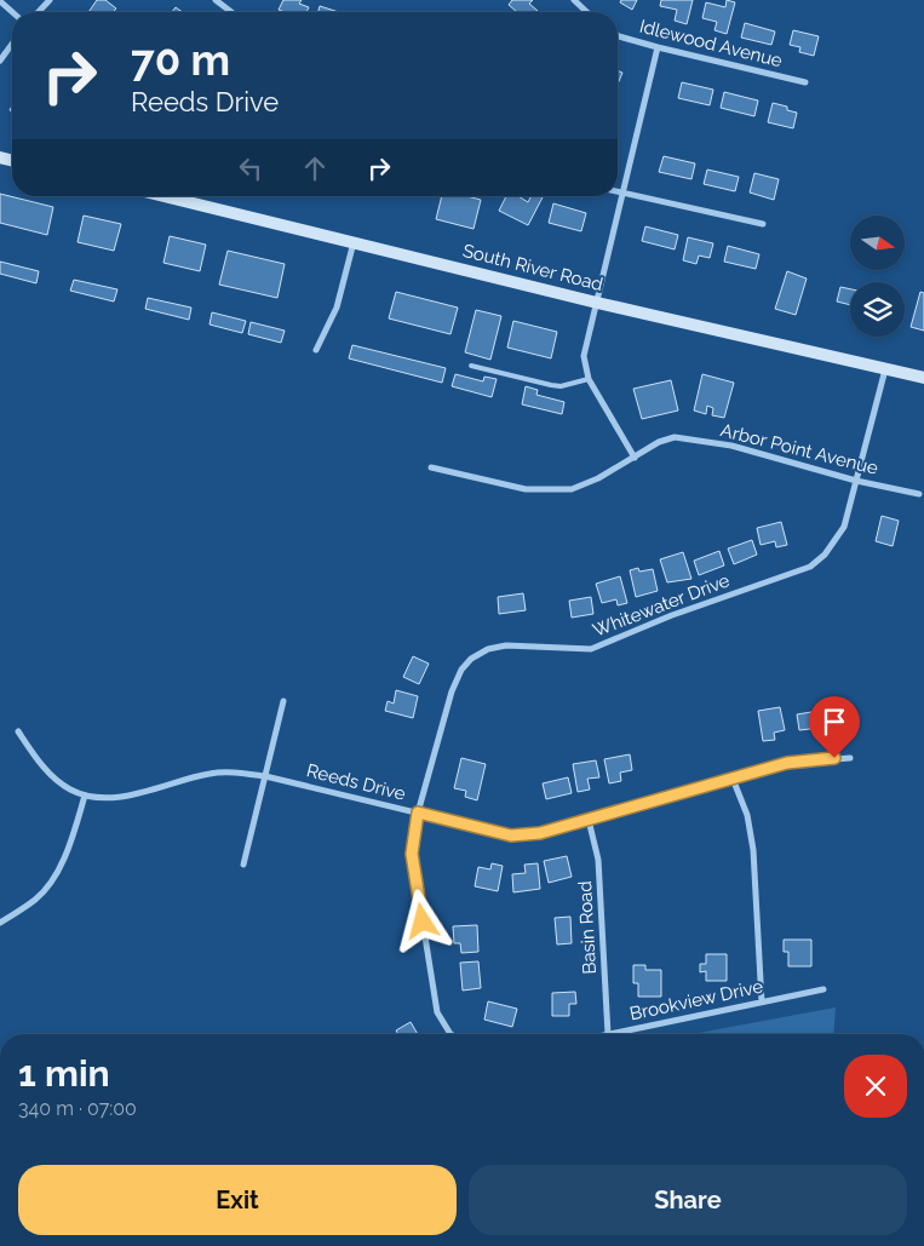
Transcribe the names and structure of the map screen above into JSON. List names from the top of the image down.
{
  "streets": {
    "street": [
      "Idlewood Avenue",
      "South River Road",
      "Arbor Point Avenue",
      "Whitewater Drive",
      "Reeds Drive",
      "Basin Road",
      "Brookview Drive"
    ]
  },
  "crossings": [
    ["South River Road", "Whitewater Drive"],
    ["Arbor Point Avenue", "Whitewater Drive"],
    ["Whitewater Drive", "Reeds Drive"],
    ["Reeds Drive", "Basin Road"],
    ["Basin Road", "Brookview Drive"]
  ],
  "north": "right",
  "page": {
    "turn": ["70 m", "Reeds Drive"],
    "heading": ["1 min", "340 m · 07:00"],
    "buttons": ["Exit", "Share"]
  }
}
